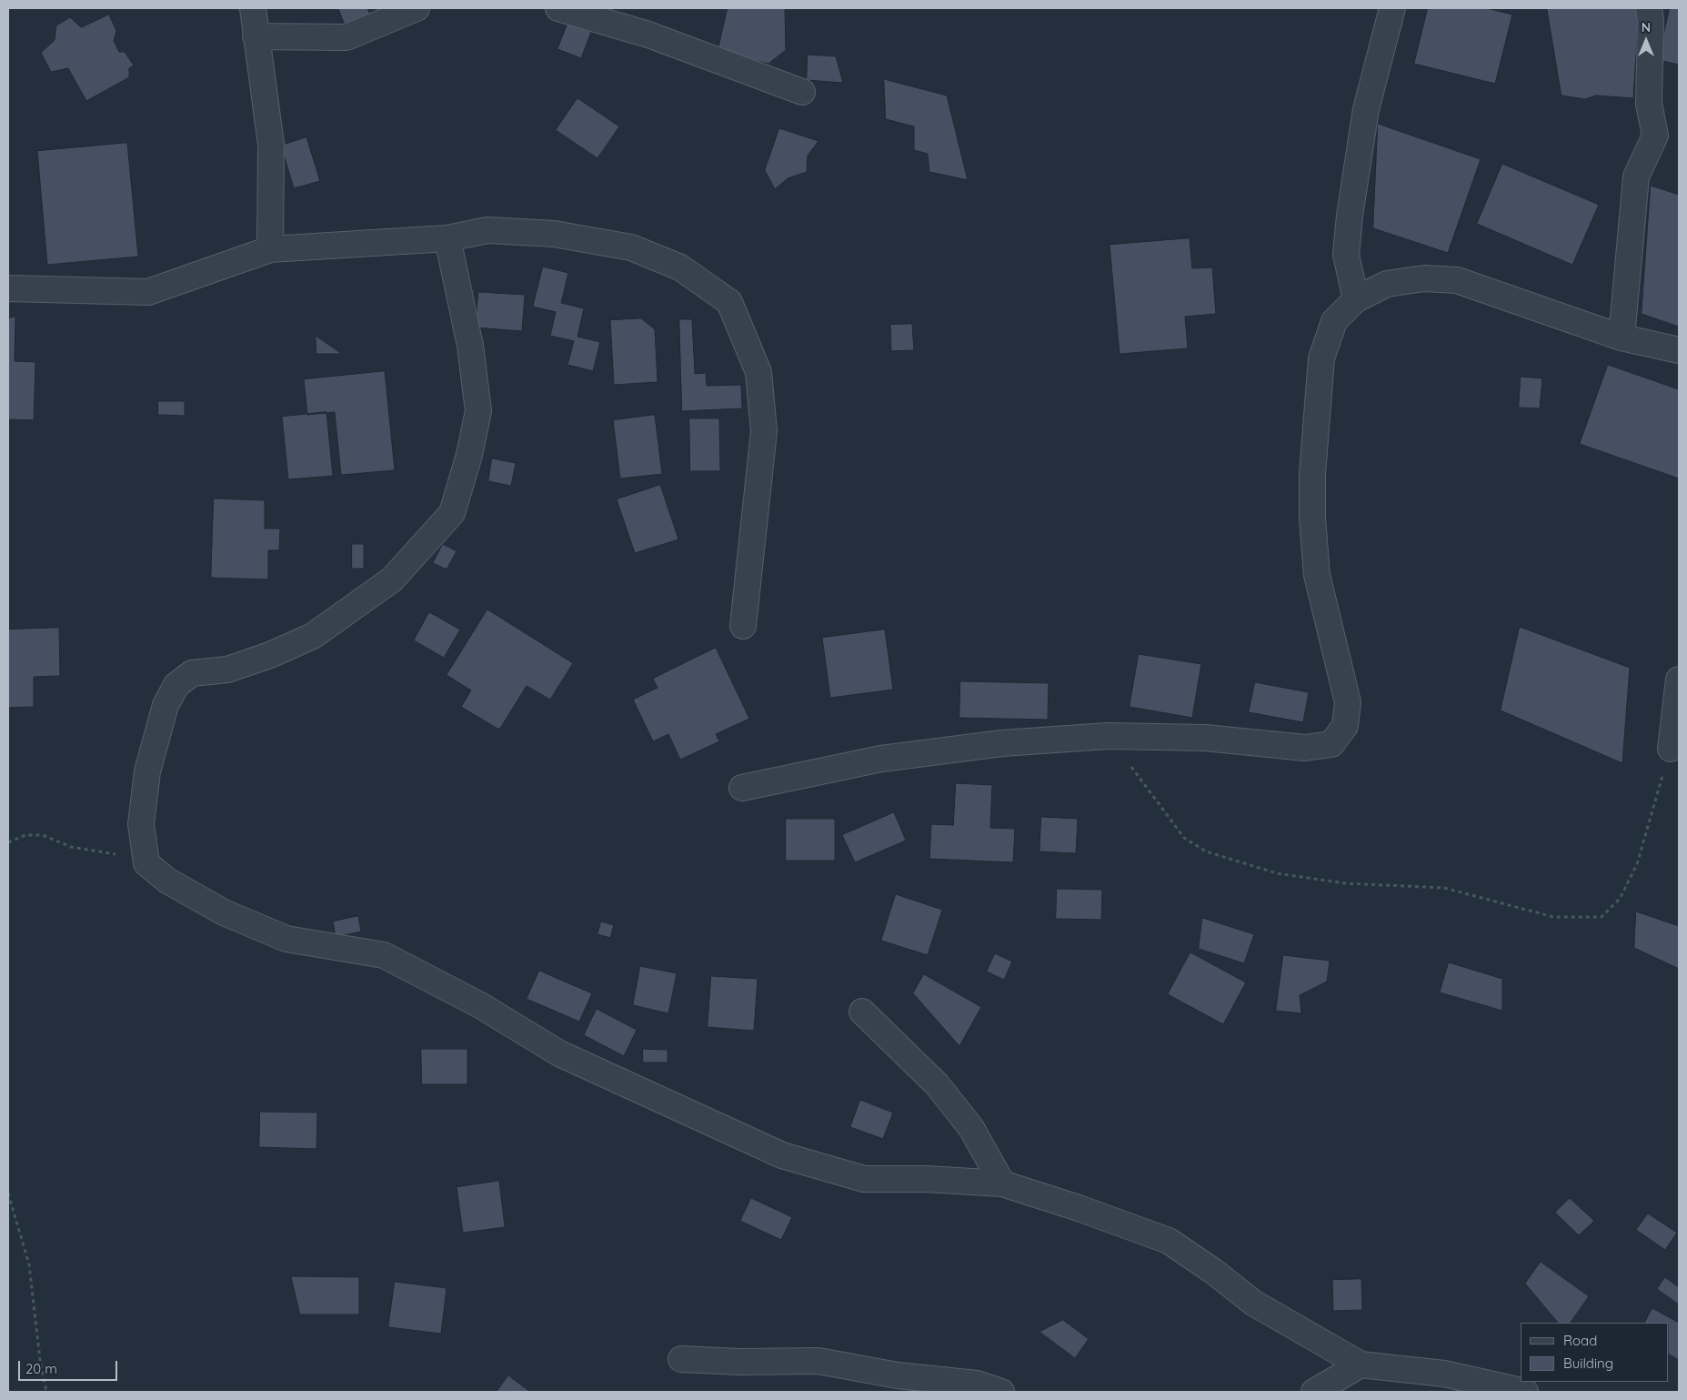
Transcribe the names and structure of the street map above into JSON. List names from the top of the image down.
{
  "legend": ["Road", "Building"],
  "scale_bar": "20 m",
  "north": "top"
}
